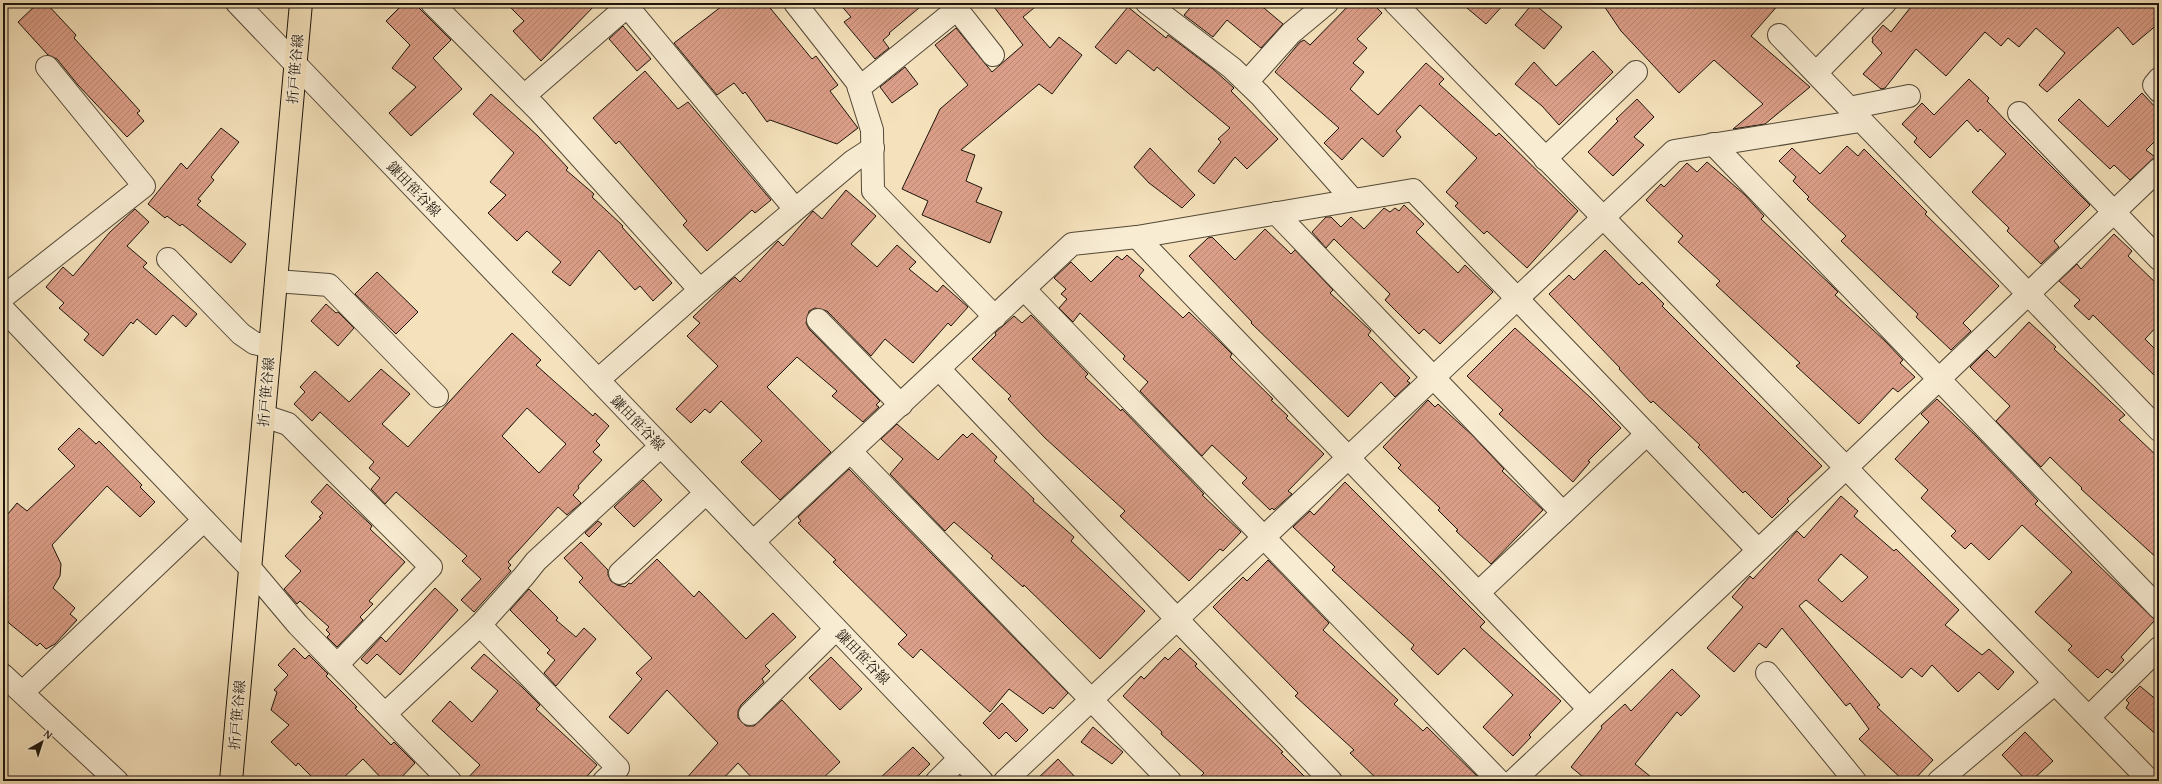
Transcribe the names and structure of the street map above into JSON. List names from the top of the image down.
{
  "streets": {
    "main road": ["折戸笹谷線"],
    "street": ["鎌田笹谷線"]
  },
  "crossings": [
    ["折戸笹谷線", "鎌田笹谷線"]
  ],
  "north": "top right"
}
